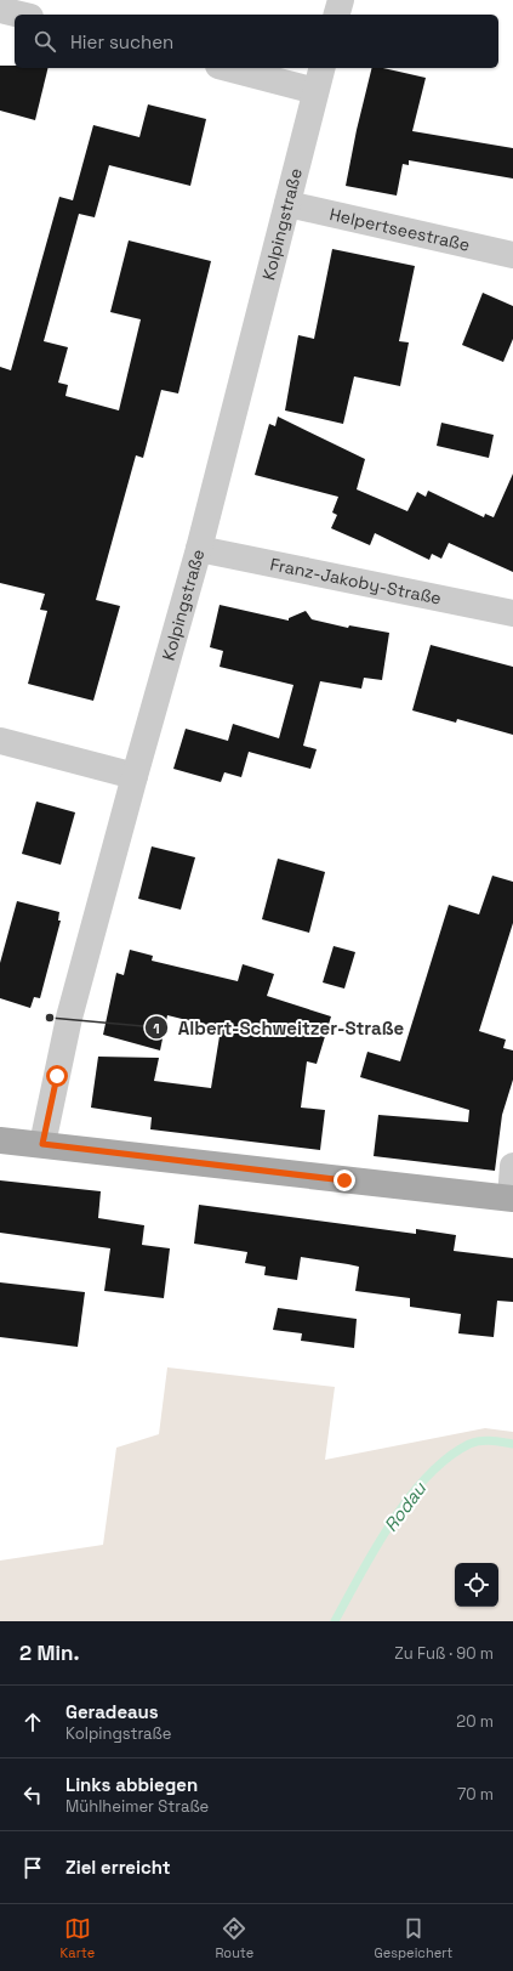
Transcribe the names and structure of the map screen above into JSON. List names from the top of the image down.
{
  "streets": {
    "street": ["Kolpingstraße", "Helpertseestraße", "Franz-Jakoby-Straße"]
  },
  "crossings": [
    ["Kolpingstraße", "Helpertseestraße"],
    ["Kolpingstraße", "Franz-Jakoby-Straße"]
  ],
  "water": ["Rodau"],
  "places": ["Albert-Schweitzer-Straße"],
  "page": {
    "search": "Hier suchen",
    "heading": ["2 Min.", "Zu Fuß · 90 m"],
    "list": [
      ["Geradeaus", "Kolpingstraße", "20 m"],
      ["Links abbiegen", "Mühlheimer Straße", "70 m"],
      "Ziel erreicht"
    ],
    "nav": ["Karte", "Route", "Gespeichert"]
  }
}
